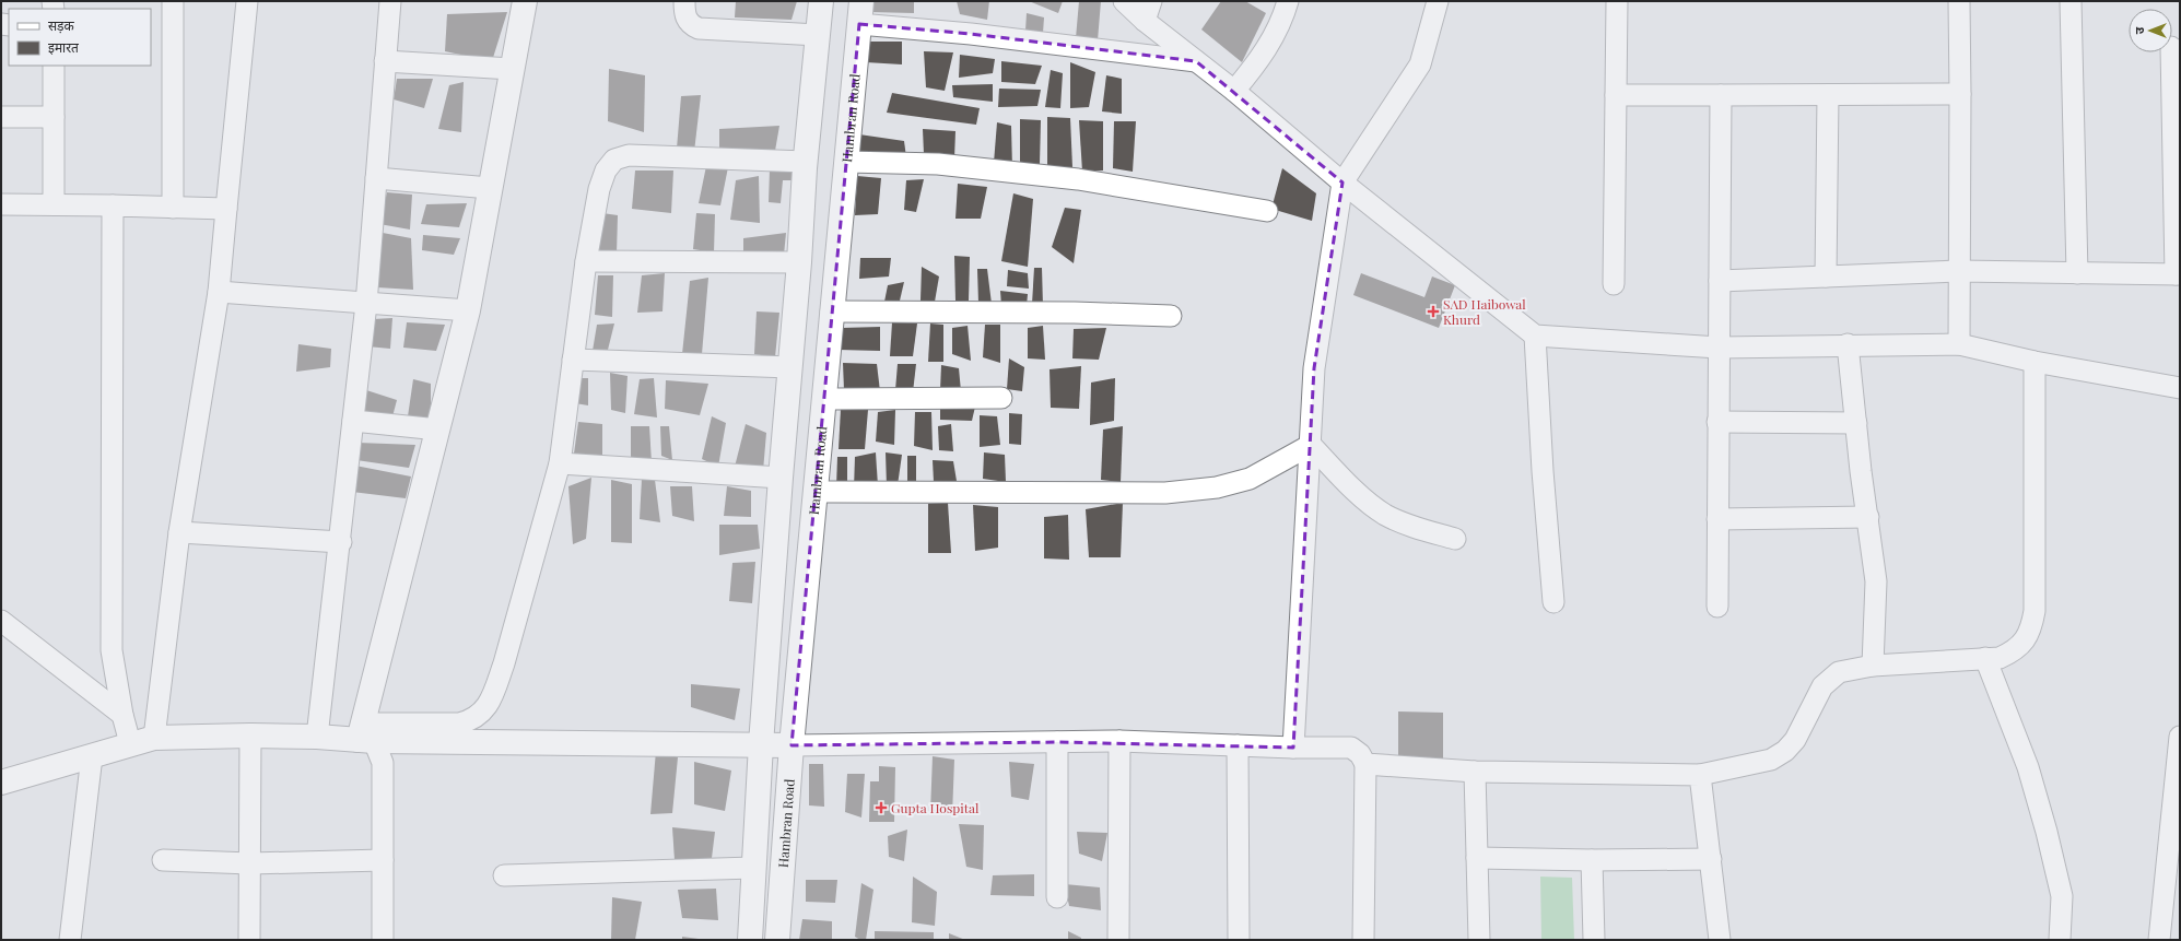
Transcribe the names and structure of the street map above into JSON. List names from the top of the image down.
{
  "streets": {
    "main road": ["Hambran Road"]
  },
  "places": {
    "health": ["SAD Haibowal Khurd", "Gupta Hospital"]
  },
  "legend": ["सड़क", "इमारत"],
  "north": "left"
}
